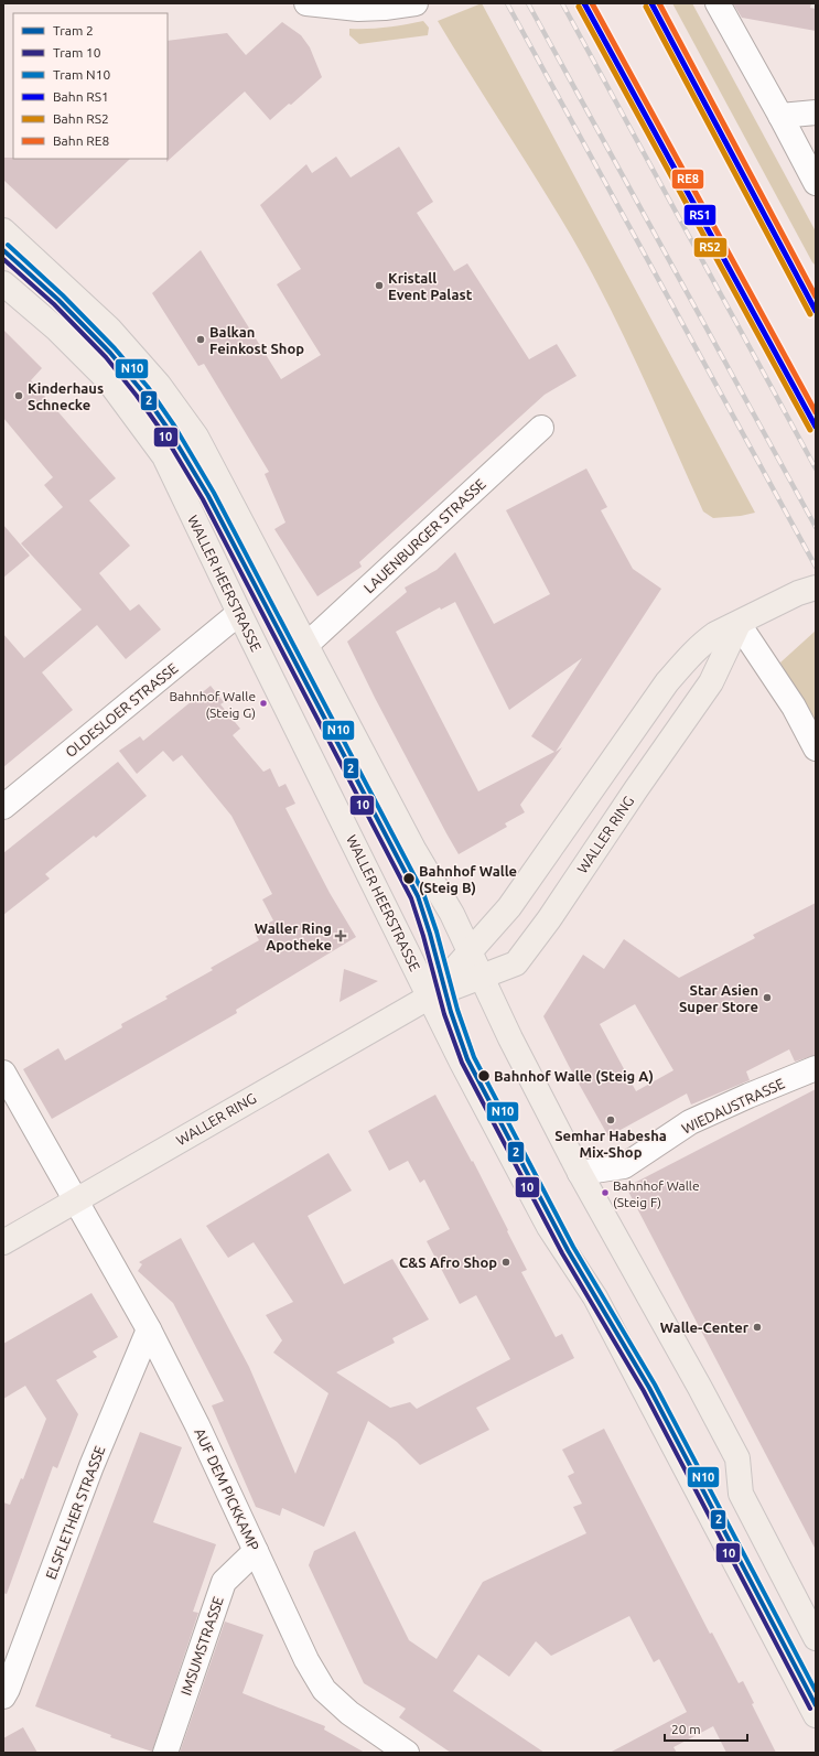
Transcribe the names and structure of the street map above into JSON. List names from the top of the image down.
{
  "streets": {
    "main road": ["WALLER HEERSTRASSE", "WALLER RING"],
    "street": [
      "LAUENBURGER STRASSE",
      "OLDESLOER STRASSE",
      "WIEDAUSTRASSE",
      "AUF DEM PICKKAMP",
      "ELSFLETHER STRASSE",
      "IMSUMSTRASSE"
    ]
  },
  "crossings": [
    ["WALLER HEERSTRASSE", "OLDESLOER STRASSE"],
    ["WALLER HEERSTRASSE", "WALLER RING"],
    ["WALLER RING", "AUF DEM PICKKAMP"],
    ["AUF DEM PICKKAMP", "ELSFLETHER STRASSE"],
    ["AUF DEM PICKKAMP", "IMSUMSTRASSE"]
  ],
  "places": {
    "other": [
      "Kristall Event Palast",
      "Balkan Feinkost Shop",
      "Kinderhaus Schnecke",
      "Bahnhof Walle (Steig G)",
      "Bahnhof Walle (Steig B)",
      "Star Asien Super Store",
      "Bahnhof Walle (Steig A)",
      "Semhar Habesha Mix-Shop",
      "Bahnhof Walle (Steig F)",
      "C&S Afro Shop",
      "Walle-Center"
    ],
    "health": ["Waller Ring Apotheke"]
  },
  "lines": [
    "rail line RS1",
    "rail line RE8",
    "rail line RS2",
    "tram line N10",
    "tram line 2",
    "tram line 10"
  ],
  "legend": [
    "Tram 2",
    "Tram 10",
    "Tram N10",
    "Bahn RS1",
    "Bahn RS2",
    "Bahn RE8"
  ],
  "scale_bar": "20 m"
}
